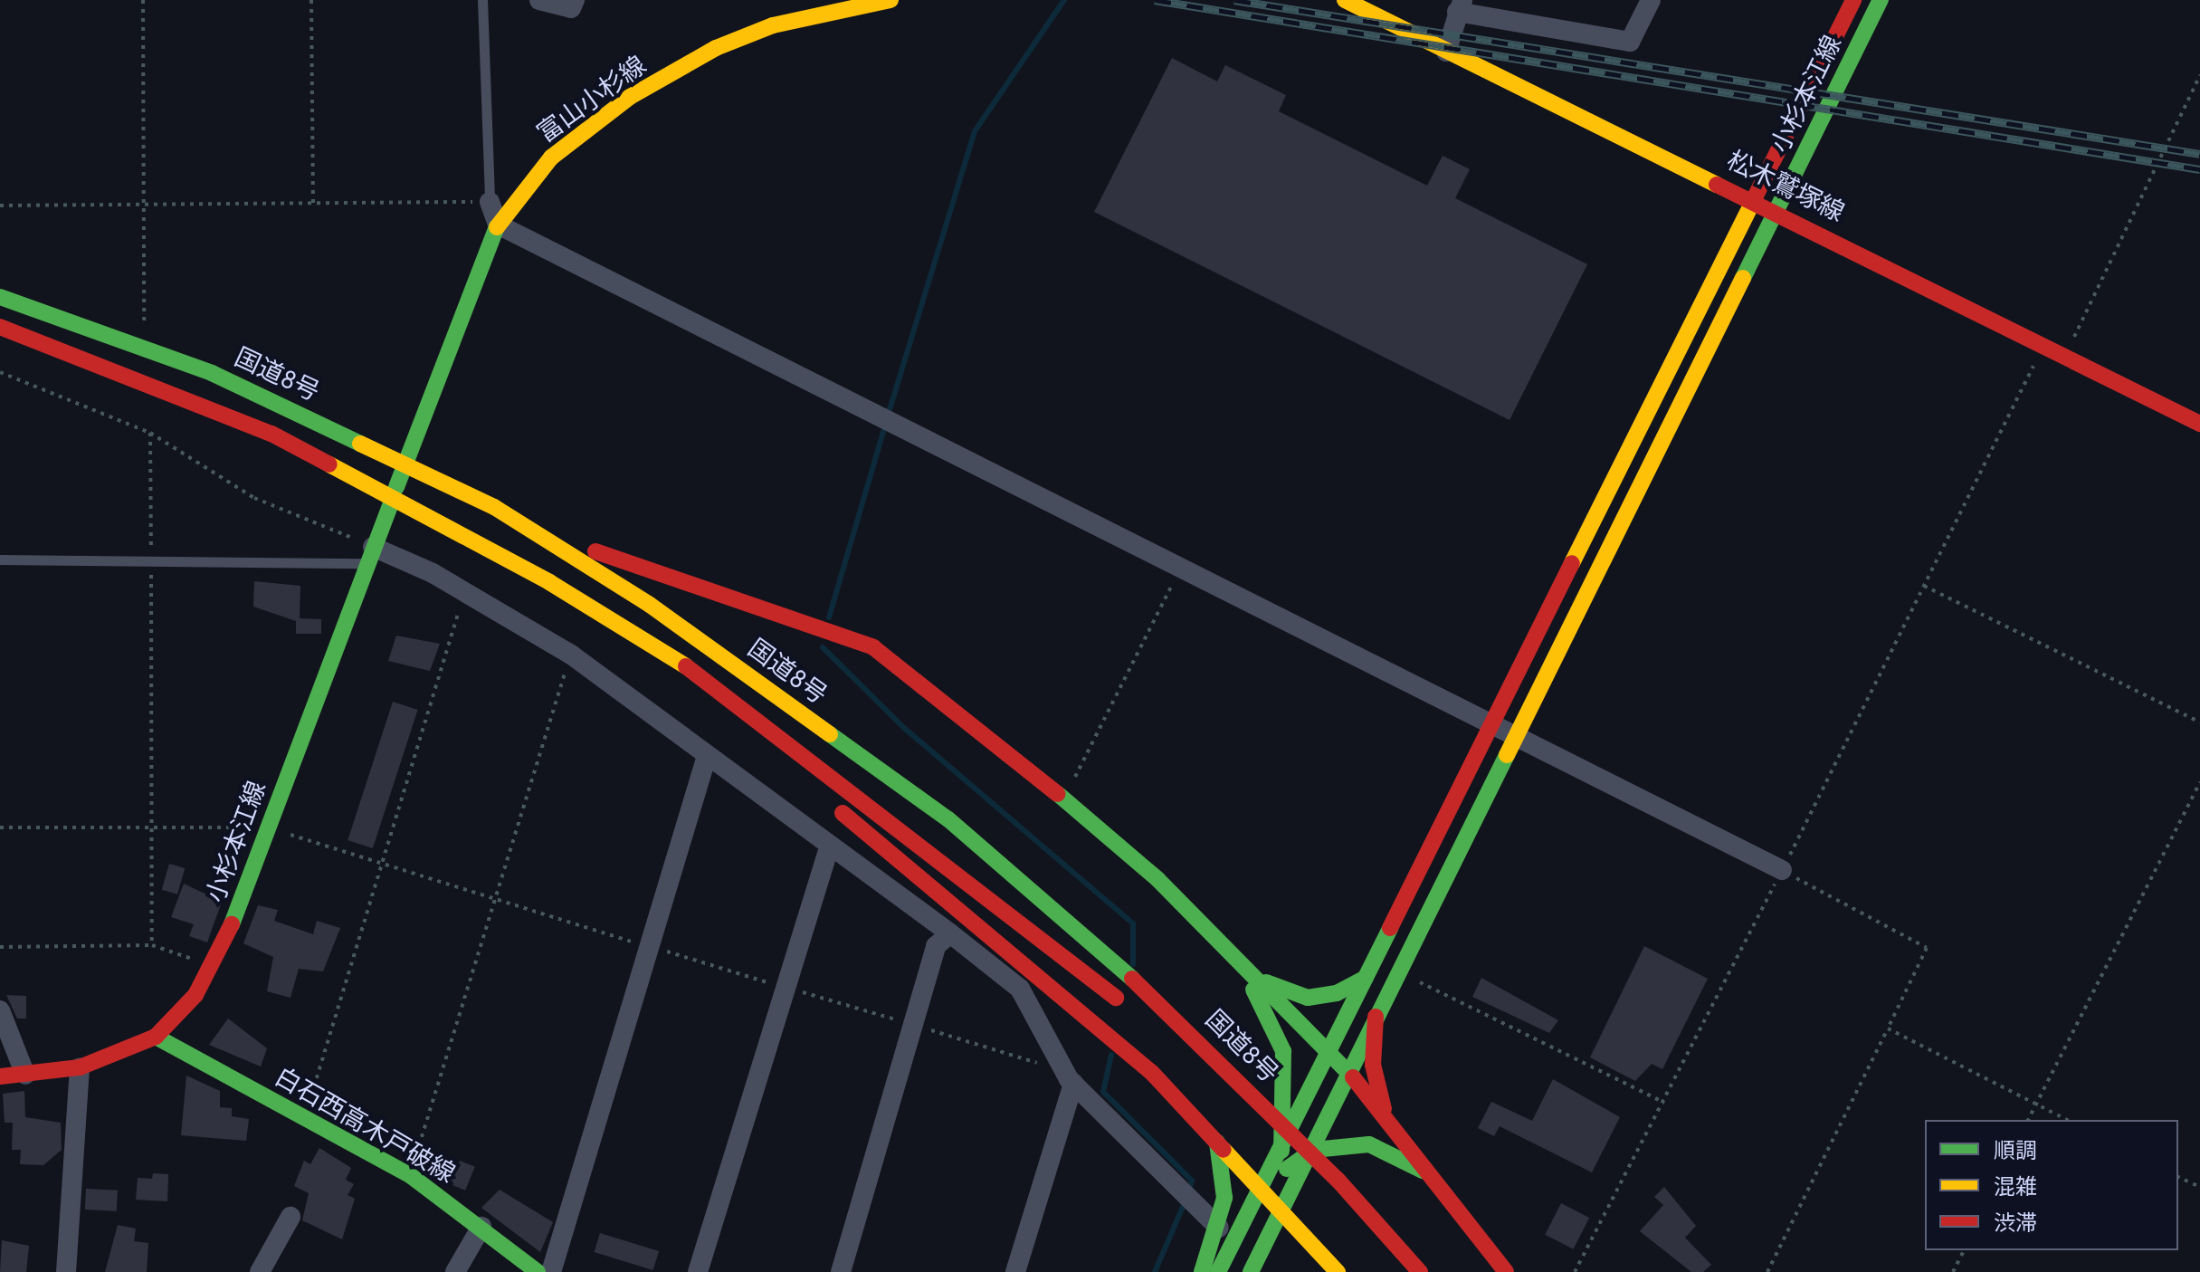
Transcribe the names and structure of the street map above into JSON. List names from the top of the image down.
{
  "streets": {
    "main road": [
      "小杉本江線",
      "富山小杉線",
      "松木鷲塚線",
      "国道8号",
      "白石西高木戸破線"
    ]
  },
  "crossings": [
    ["小杉本江線", "富山小杉線"],
    ["小杉本江線", "松木鷲塚線"],
    ["小杉本江線", "国道8号"],
    ["小杉本江線", "白石西高木戸破線"],
    ["富山小杉線", "国道8号"]
  ],
  "legend": ["順調", "混雑", "渋滞"]
}
